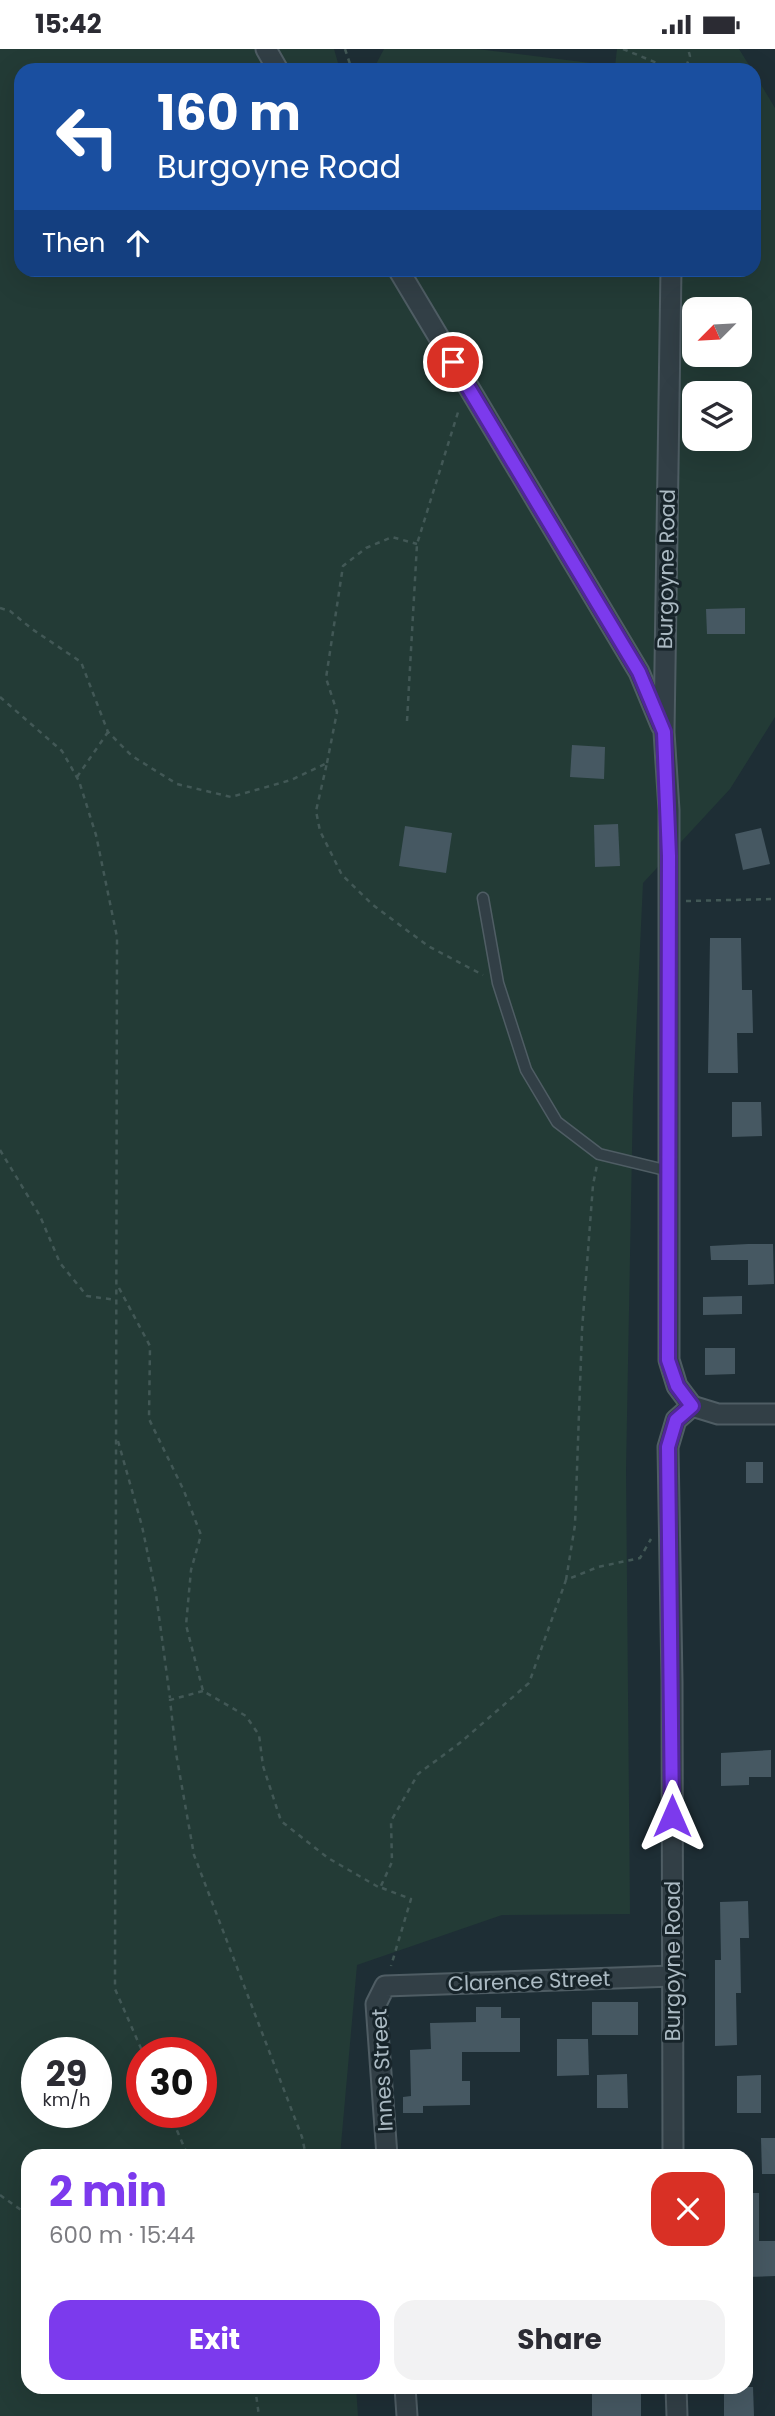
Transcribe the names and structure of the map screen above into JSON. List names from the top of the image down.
{
  "streets": {
    "street": ["Burgoyne Road", "Clarence Street", "Innes Street"]
  },
  "crossings": [
    ["Burgoyne Road", "Clarence Street"],
    ["Clarence Street", "Innes Street"]
  ],
  "north": "bottom left",
  "page": {
    "status": "15:42",
    "turn": ["160 m", "Burgoyne Road"],
    "then": "Then",
    "speed": "29 km/h",
    "limit": "30",
    "heading": ["2 min", "600 m · 15:44"],
    "buttons": ["Exit", "Share"]
  }
}
